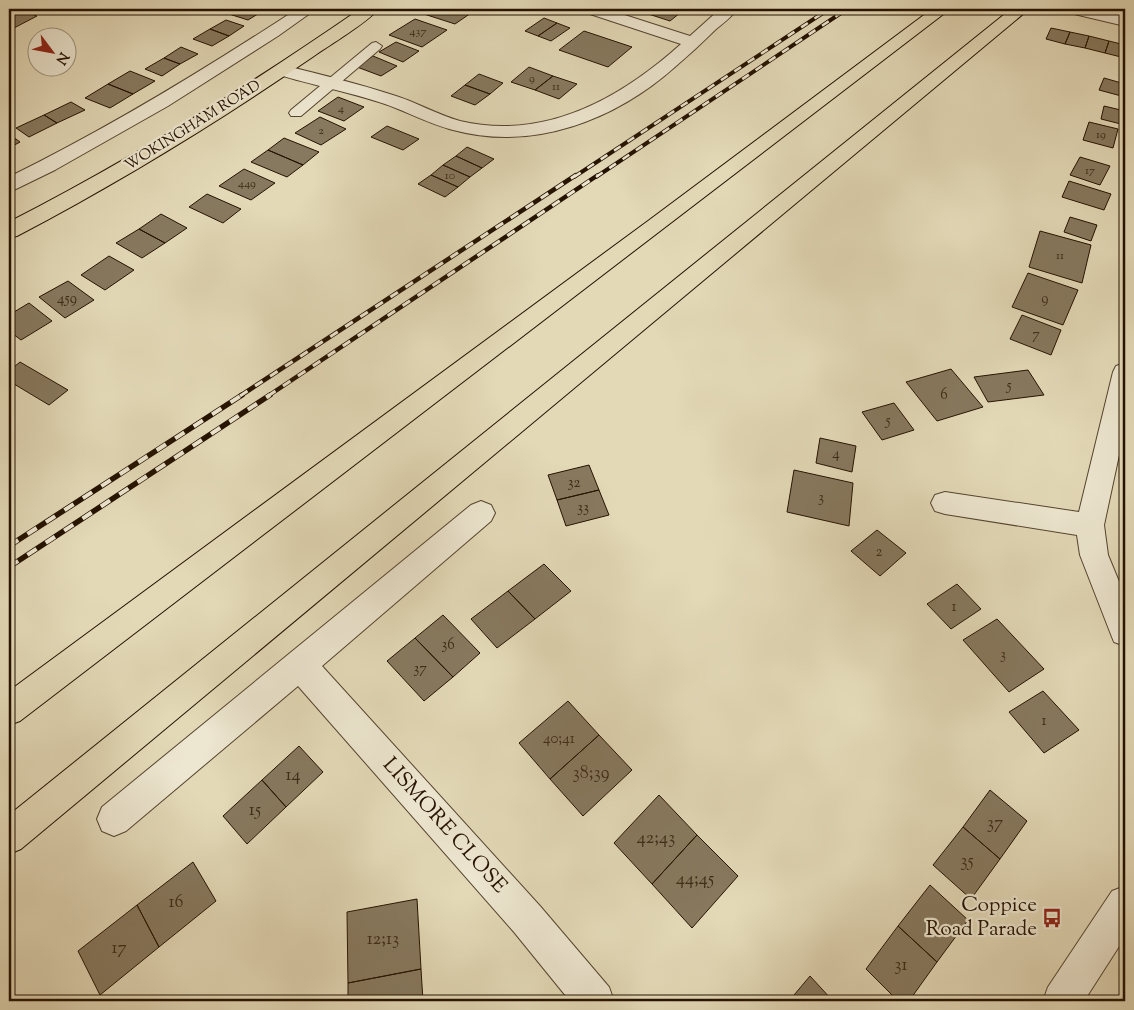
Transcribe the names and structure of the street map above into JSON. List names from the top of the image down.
{
  "streets": {
    "main road": ["WOKINGHAM ROAD"],
    "street": ["LISMORE CLOSE"]
  },
  "places": {
    "bus stop": ["Coppice Road Parade"]
  },
  "house_numbers": [
    "437",
    "9",
    "11",
    "4",
    "2",
    "19",
    "17",
    "10",
    "449",
    "11",
    "459",
    "9",
    "7",
    "5",
    "6",
    "5",
    "4",
    "32",
    "3",
    "33",
    "2",
    "1",
    "36",
    "3",
    "37",
    "1",
    "40;41",
    "38;39",
    "14",
    "15",
    "37",
    "42;43",
    "35",
    "44;45",
    "16",
    "12;13",
    "17",
    "31"
  ],
  "north": "bottom right"
}
